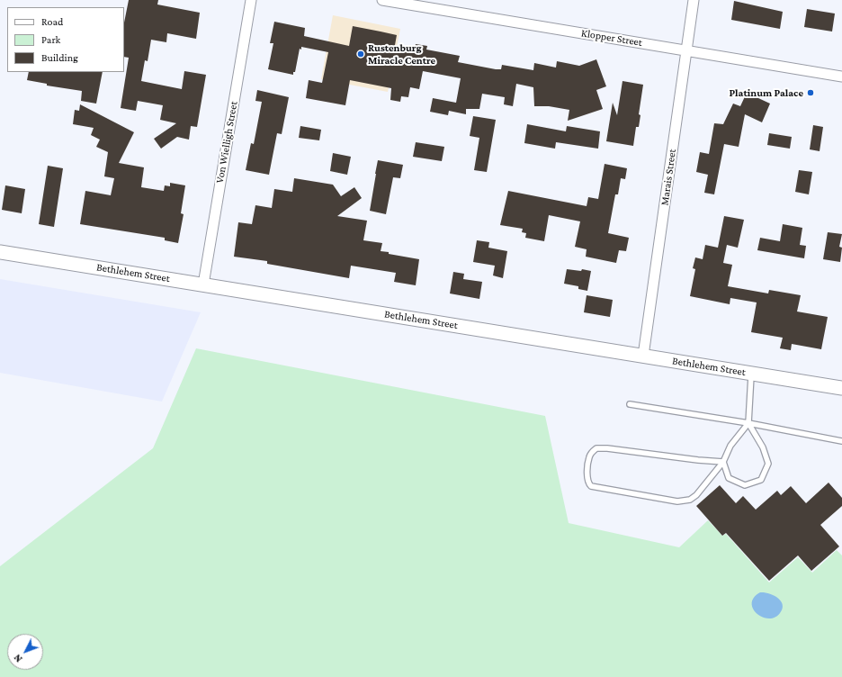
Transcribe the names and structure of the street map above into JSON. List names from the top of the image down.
{
  "streets": {
    "main road": ["Bethlehem Street"],
    "street": ["Klopper Street", "Von Wielligh Street", "Marais Street"]
  },
  "crossings": [
    ["Klopper Street", "Marais Street"],
    ["Von Wielligh Street", "Bethlehem Street"],
    ["Marais Street", "Bethlehem Street"]
  ],
  "places": ["Rustenburg Miracle Centre", "Platinum Palace"],
  "legend": ["Road", "Park", "Building"],
  "north": "bottom left"
}
